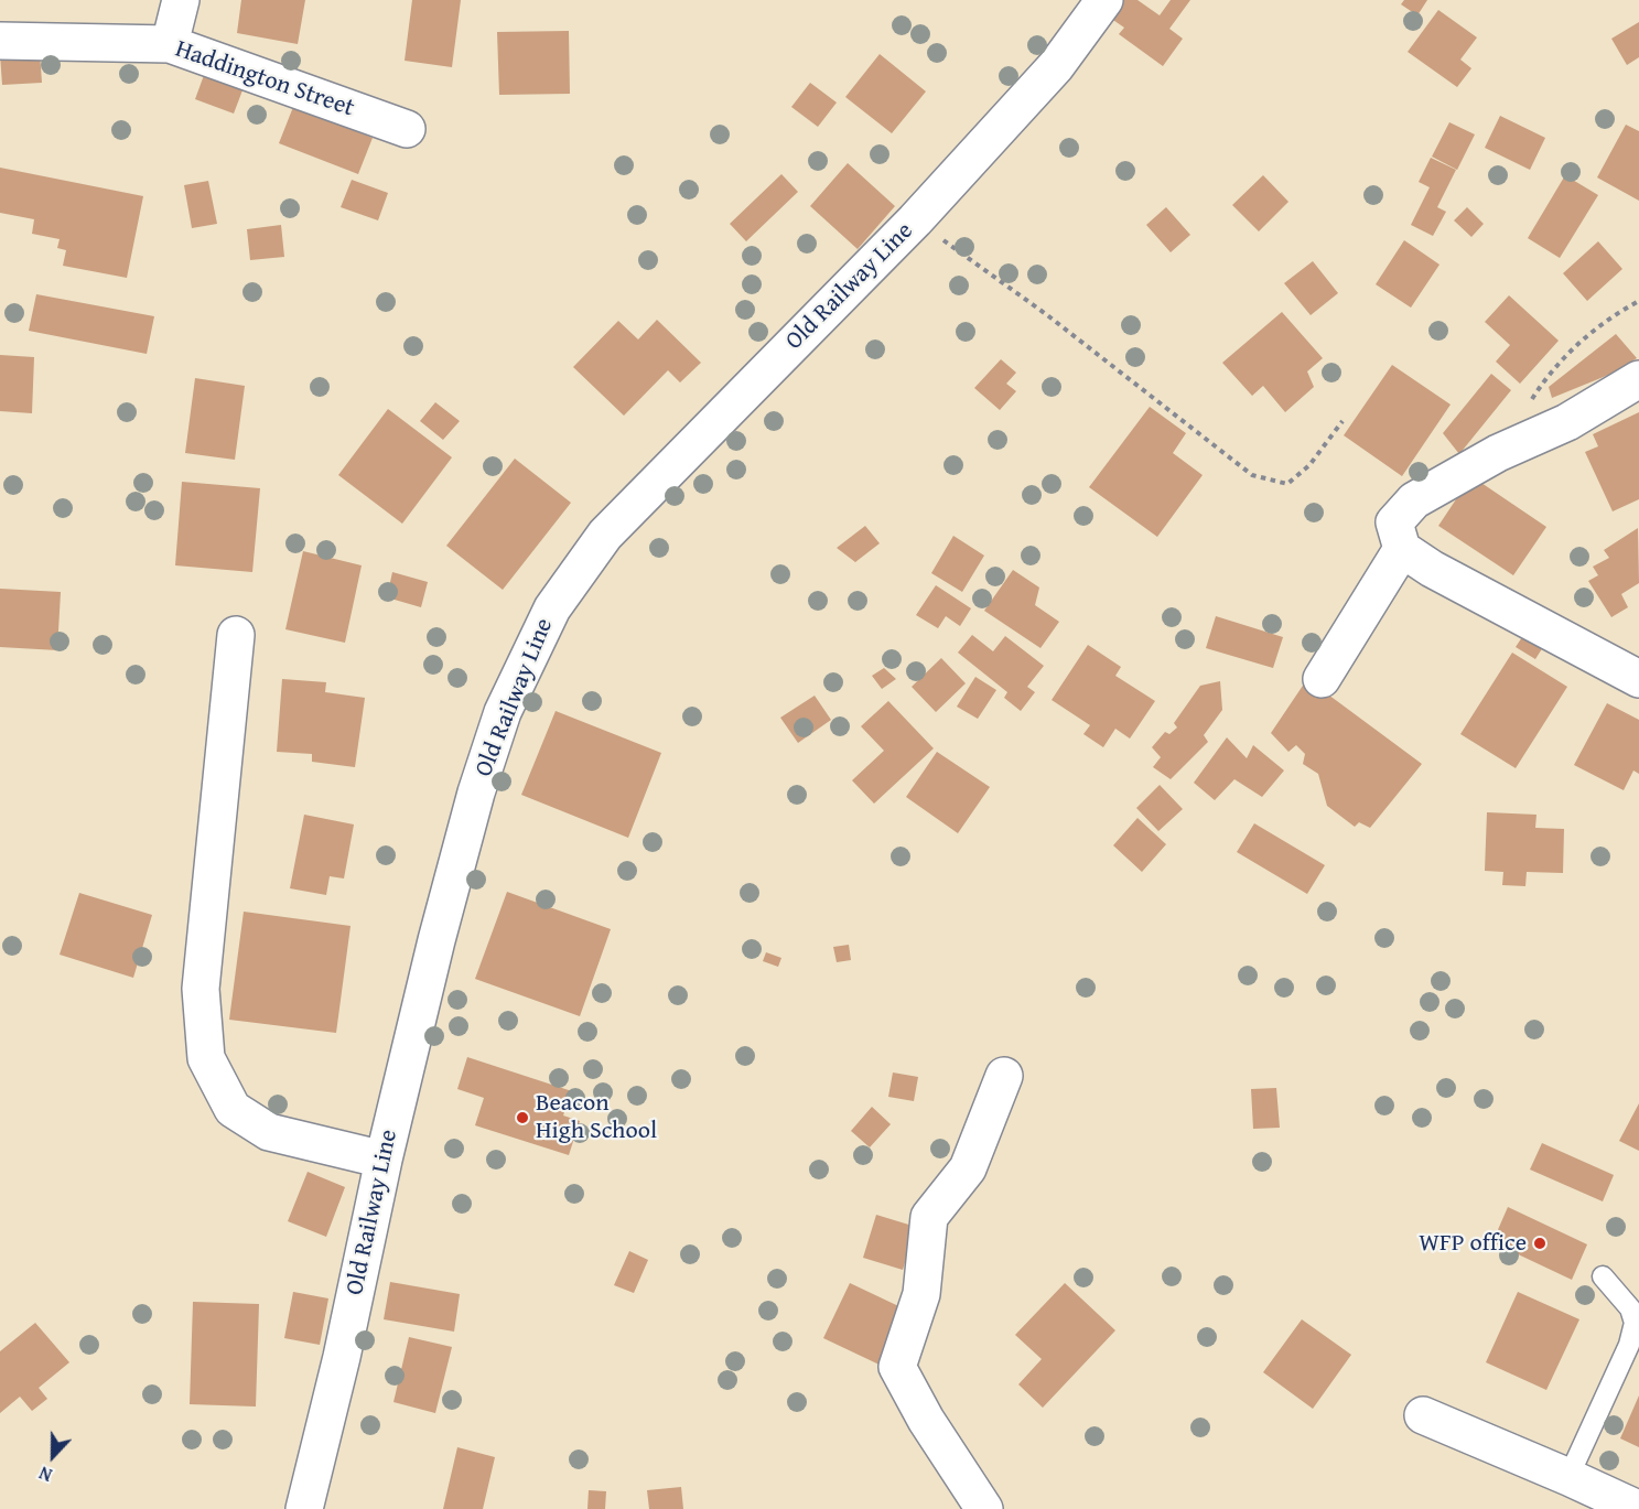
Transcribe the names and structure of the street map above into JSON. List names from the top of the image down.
{
  "streets": {
    "street": ["Haddington Street", "Old Railway Line"]
  },
  "places": ["Beacon High School", "WFP office"],
  "north": "bottom"
}
